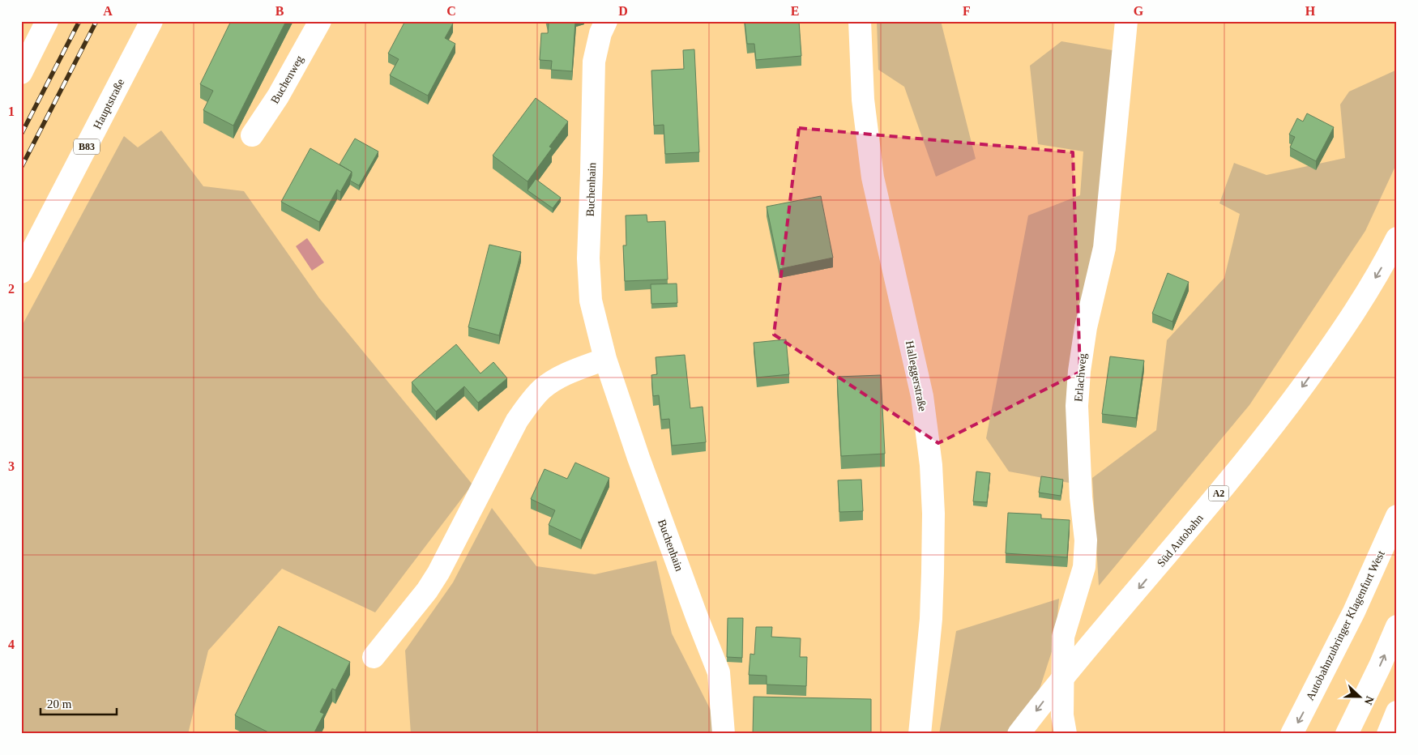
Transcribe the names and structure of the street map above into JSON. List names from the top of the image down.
{
  "streets": {
    "main road": [
      "Buchenweg",
      "Hauptstraße",
      "B83",
      "Buchenhain",
      "Halleggerstraße",
      "Erlachweg",
      "A2",
      "Süd Autobahn",
      "Autobahnzubringer Klagenfurt West"
    ]
  },
  "one_way": ["Süd Autobahn"],
  "scale_bar": "20 m",
  "north": "right",
  "grid": {
    "columns": [
      "A",
      "B",
      "C",
      "D",
      "E",
      "F",
      "G",
      "H"
    ],
    "rows": [
      "1",
      "2",
      "3",
      "4"
    ]
  }
}
